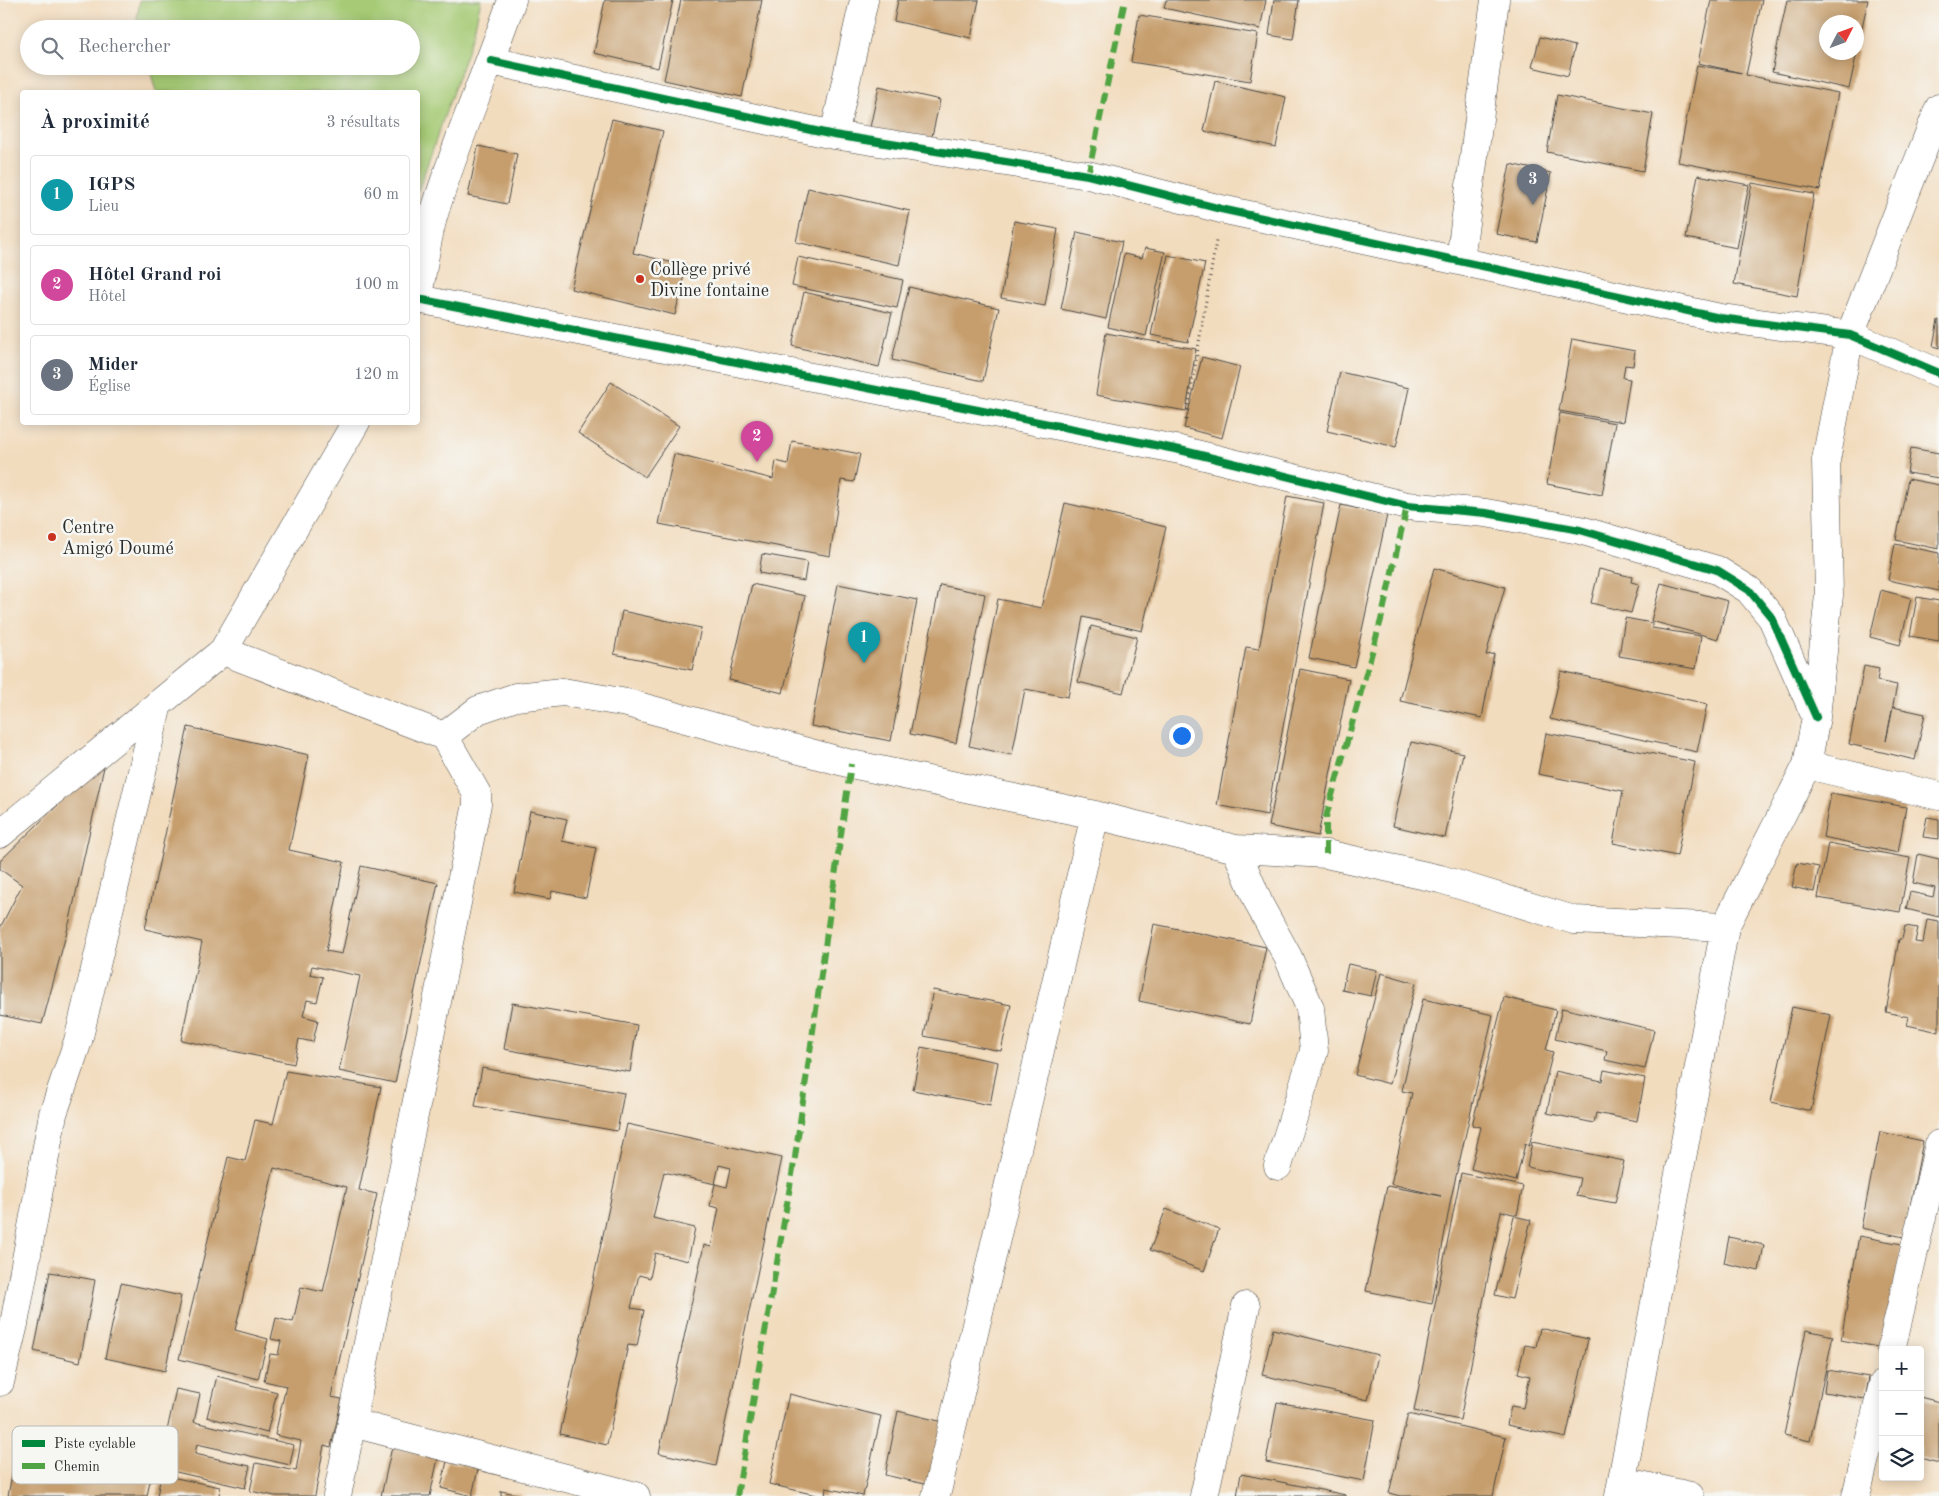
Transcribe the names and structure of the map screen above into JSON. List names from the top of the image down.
{
  "places": ["Collège privé Divine fontaine", "Centre Amigó Doumé"],
  "legend": ["Piste cyclable", "Chemin"],
  "north": "top right",
  "page": {
    "search": "Rechercher",
    "heading": ["À proximité", "3 résultats"],
    "list": [
      {
        "mark": "1",
        "name": "IGPS",
        "note": "Lieu",
        "value": "60 m"
      },
      {
        "mark": "2",
        "name": "Hôtel Grand roi",
        "note": "Hôtel",
        "value": "100 m"
      },
      {
        "mark": "3",
        "name": "Mider",
        "note": "Église",
        "value": "120 m"
      }
    ],
    "pins": ["3", "2", "1"],
    "map_buttons": ["+", "−"]
  }
}
